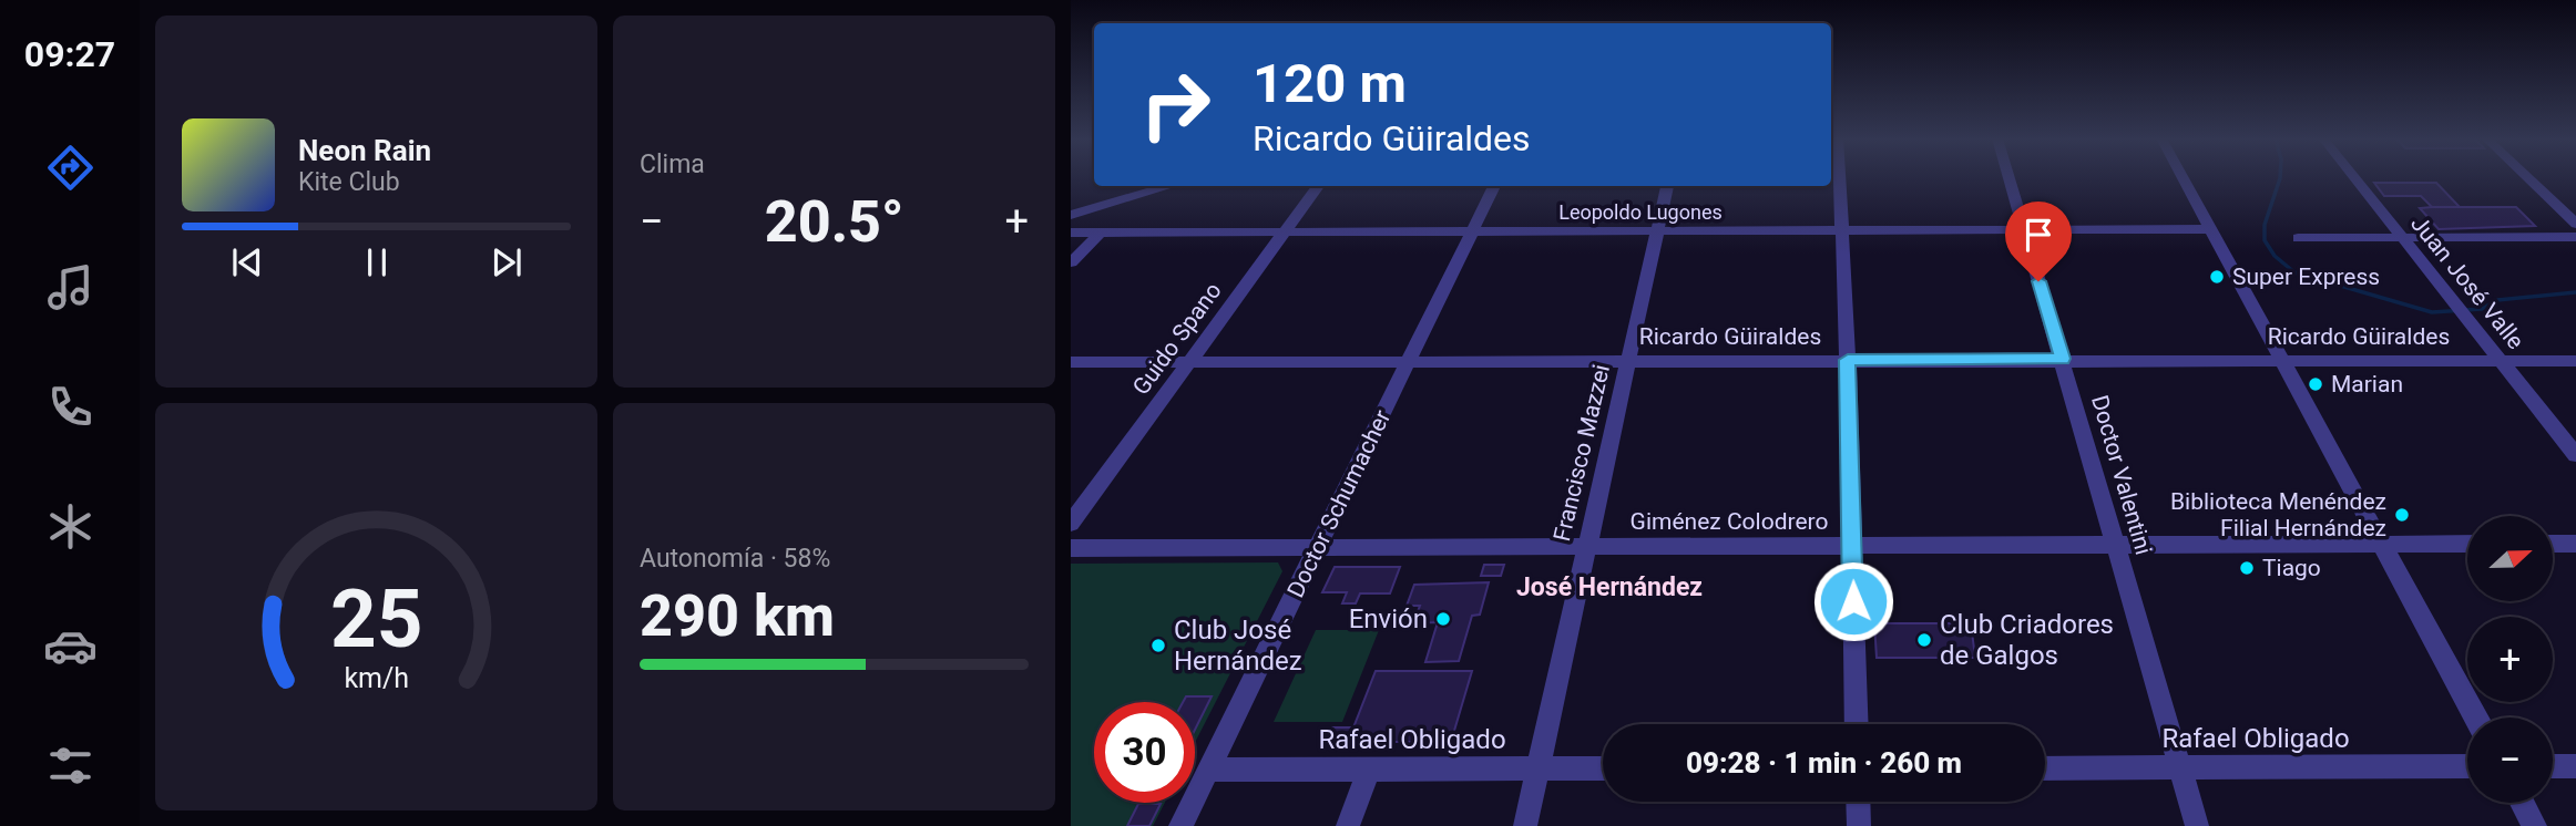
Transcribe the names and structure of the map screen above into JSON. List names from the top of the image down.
{
  "streets": {
    "street": [
      "Leopoldo Lugones",
      "Juan José Valle",
      "Ricardo Güiraldes",
      "Guido Spano",
      "Francisco Mazzei",
      "Doctor Valentini",
      "Doctor Schumacher",
      "Giménez Colodrero",
      "Rafael Obligado"
    ]
  },
  "crossings": [
    ["Leopoldo Lugones", "Guido Spano"],
    ["Leopoldo Lugones", "Francisco Mazzei"],
    ["Leopoldo Lugones", "Doctor Valentini"],
    ["Leopoldo Lugones", "Doctor Schumacher"],
    ["Juan José Valle", "Ricardo Güiraldes"],
    ["Ricardo Güiraldes", "Guido Spano"],
    ["Ricardo Güiraldes", "Francisco Mazzei"],
    ["Ricardo Güiraldes", "Doctor Valentini"],
    ["Ricardo Güiraldes", "Doctor Schumacher"],
    ["Francisco Mazzei", "Giménez Colodrero"],
    ["Francisco Mazzei", "Rafael Obligado"],
    ["Doctor Valentini", "Giménez Colodrero"],
    ["Doctor Valentini", "Rafael Obligado"],
    ["Doctor Schumacher", "Giménez Colodrero"],
    ["Doctor Schumacher", "Rafael Obligado"]
  ],
  "districts": ["José Hernández"],
  "places": [
    "Super Express",
    "Marian",
    "Biblioteca Menéndez Filial Hernández",
    "Tiago",
    "Envión",
    "Club Criadores de Galgos",
    "Club José Hernández"
  ],
  "north": "right",
  "page": {
    "tabs": "09:27",
    "tile": [
      "Clima",
      ["Autonomía · 58%", "290 km"]
    ],
    "turn": ["120 m", "Ricardo Güiraldes"],
    "song": ["Neon Rain", "Kite Club"],
    "heat": ["−", "20.5°", "+"],
    "map_buttons": ["+", "−"],
    "limit": "30",
    "trip": "09:28 · 1 min · 260 m",
    "gauge": ["25", "km/h"]
  }
}
